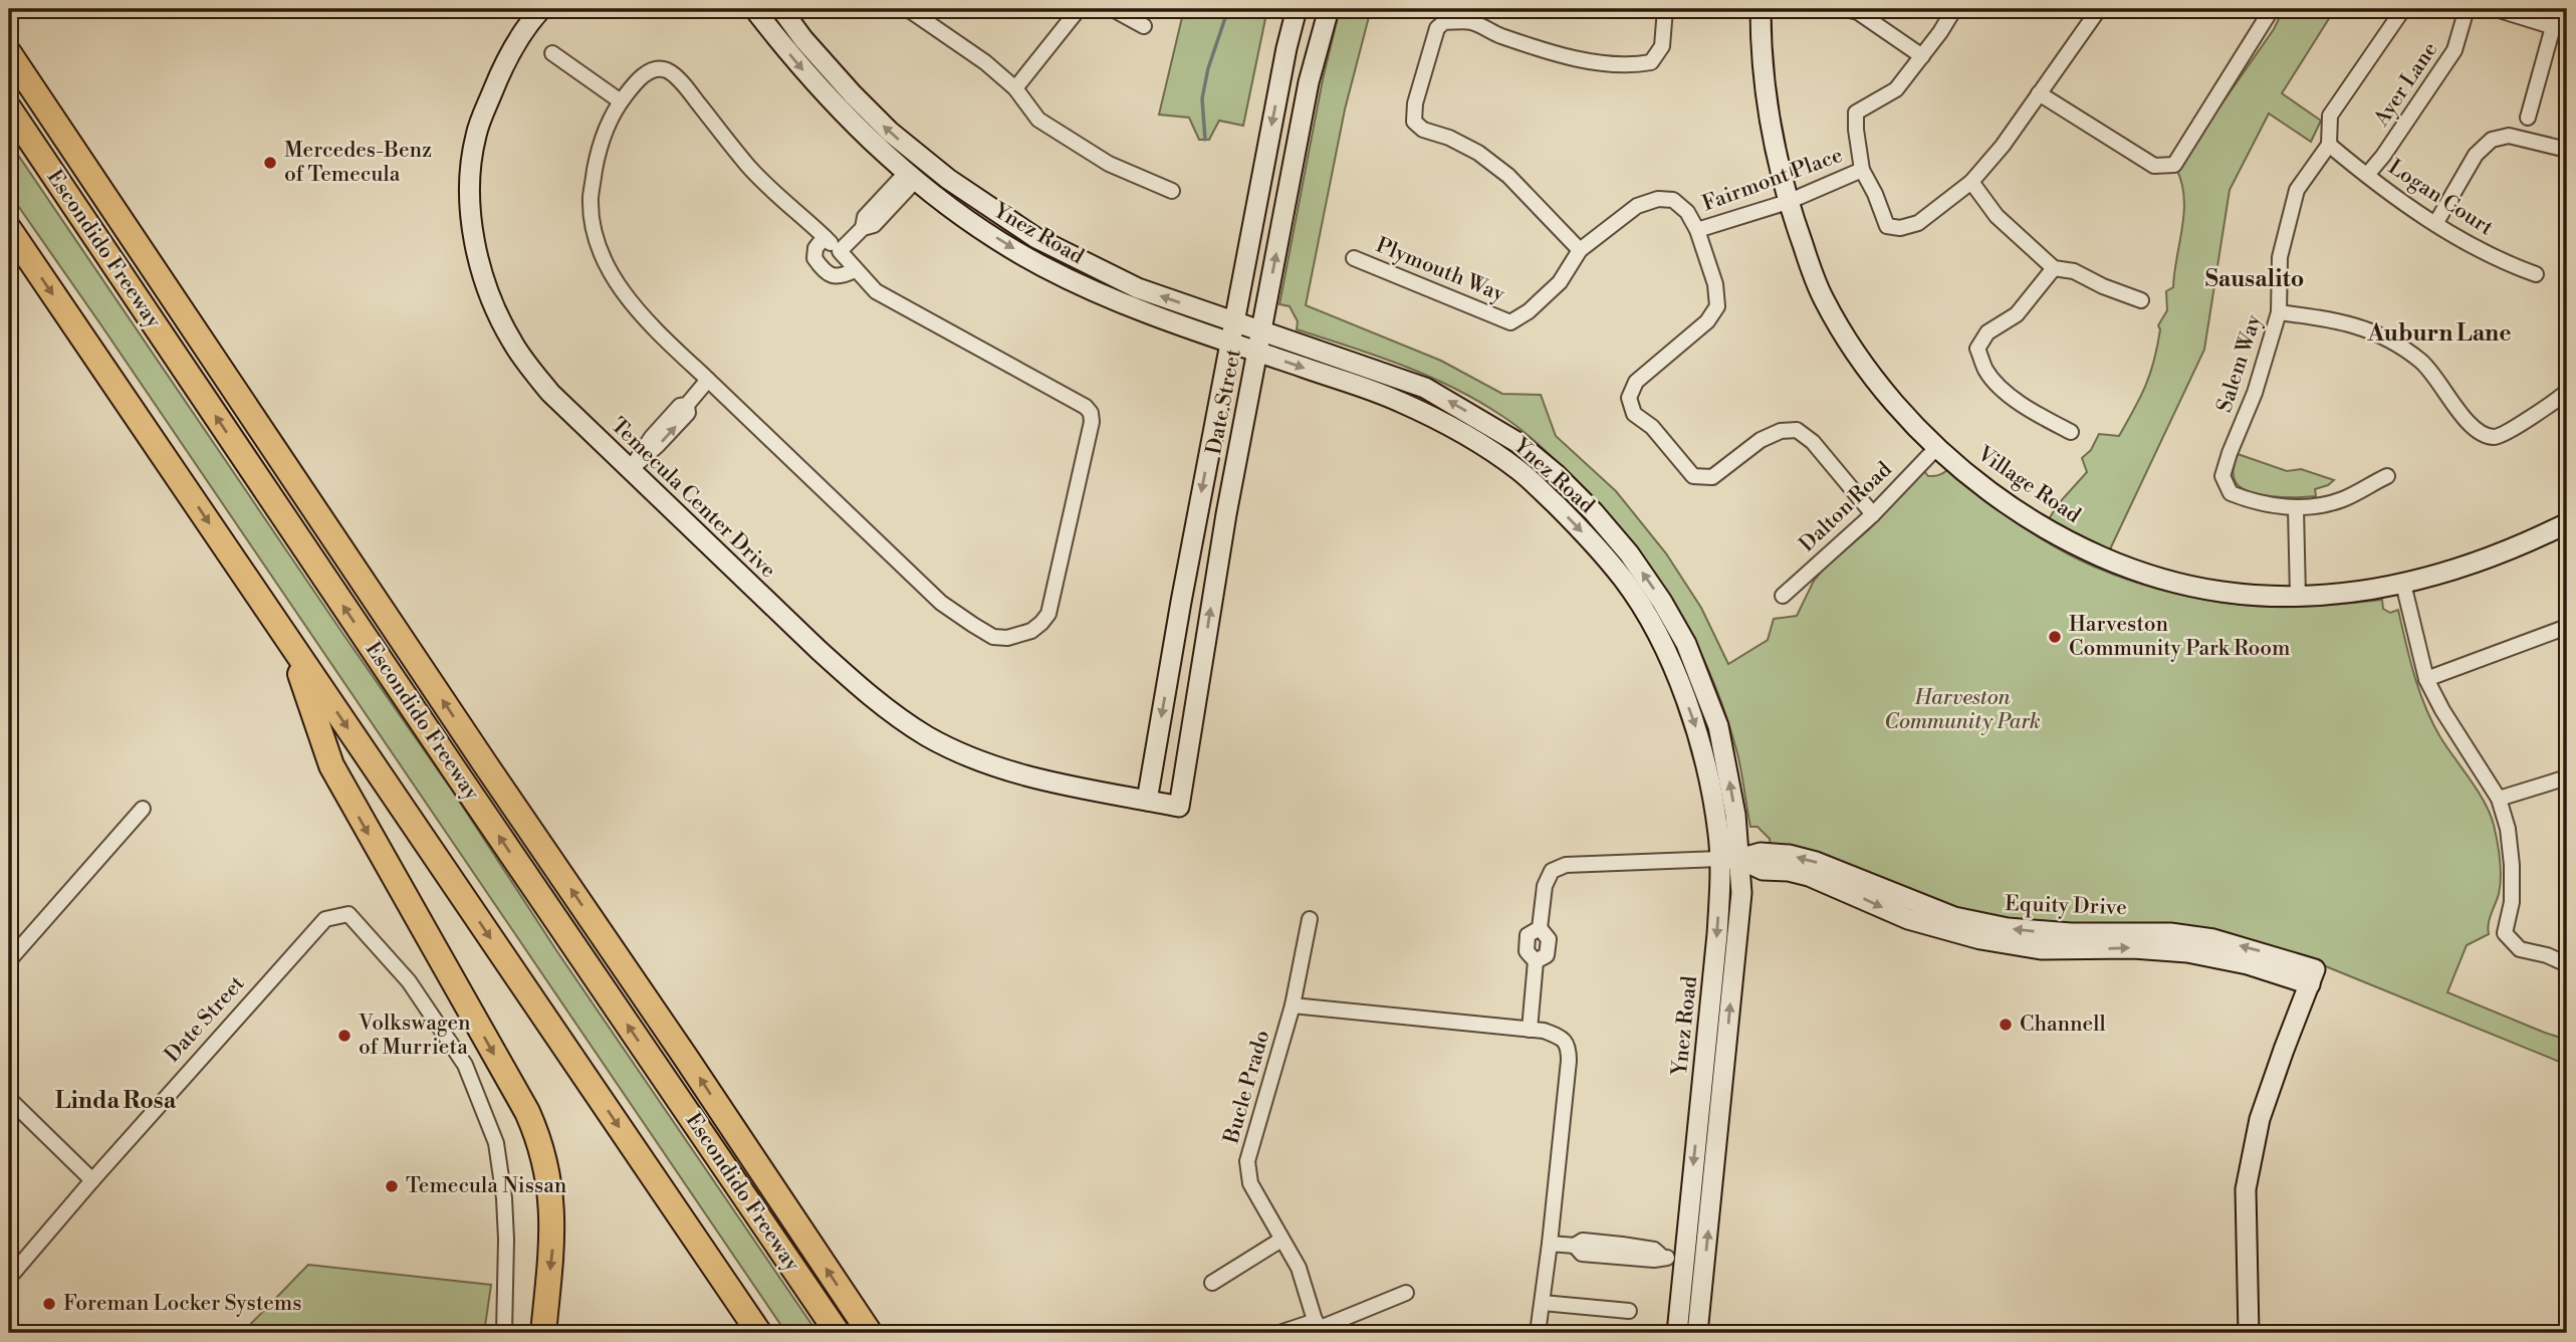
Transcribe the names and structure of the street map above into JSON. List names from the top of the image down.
{
  "streets": {
    "highway": ["Escondido Freeway"],
    "main road": [
      "Ynez Road",
      "Date Street",
      "Village Road",
      "Temecula Center Drive",
      "Equity Drive"
    ],
    "street": [
      "Ayer Lane",
      "Fairmont Place",
      "Logan Court",
      "Plymouth Way",
      "Salem Way",
      "Dalton Road",
      "Bucle Prado"
    ]
  },
  "crossings": [
    ["Ayer Lane", "Logan Court"],
    ["Fairmont Place", "Plymouth Way"],
    ["Fairmont Place", "Village Road"],
    ["Logan Court", "Salem Way"],
    ["Ynez Road", "Date Street"],
    ["Ynez Road", "Equity Drive"],
    ["Date Street", "Temecula Center Drive"],
    ["Village Road", "Dalton Road"]
  ],
  "districts": ["Sausalito", "Auburn Lane", "Linda Rosa"],
  "parks": ["Harveston Community Park"],
  "places": [
    "Mercedes-Benz of Temecula",
    "Harveston Community Park Room",
    "Channell",
    "Volkswagen of Murrieta",
    "Temecula Nissan",
    "Foreman Locker Systems"
  ]
}
